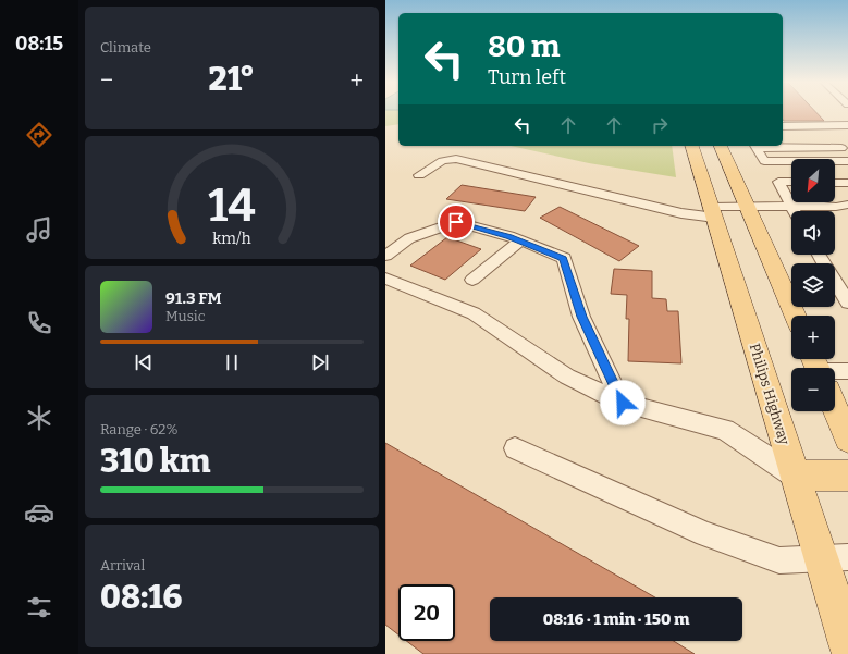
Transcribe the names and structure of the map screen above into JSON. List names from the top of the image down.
{
  "streets": {
    "main road": ["Philips Highway"]
  },
  "north": "bottom left",
  "page": {
    "tabs": "08:15",
    "tile": [
      "Climate",
      ["Range · 62%", "310 km"],
      ["Arrival", "08:16"]
    ],
    "turn": ["80 m", "Turn left"],
    "heat": ["−", "21°", "+"],
    "map_buttons": ["+", "−"],
    "song": ["91.3 FM", "Music"],
    "limit": "20",
    "trip": "08:16 · 1 min · 150 m",
    "gauge": ["14", "km/h"]
  }
}
